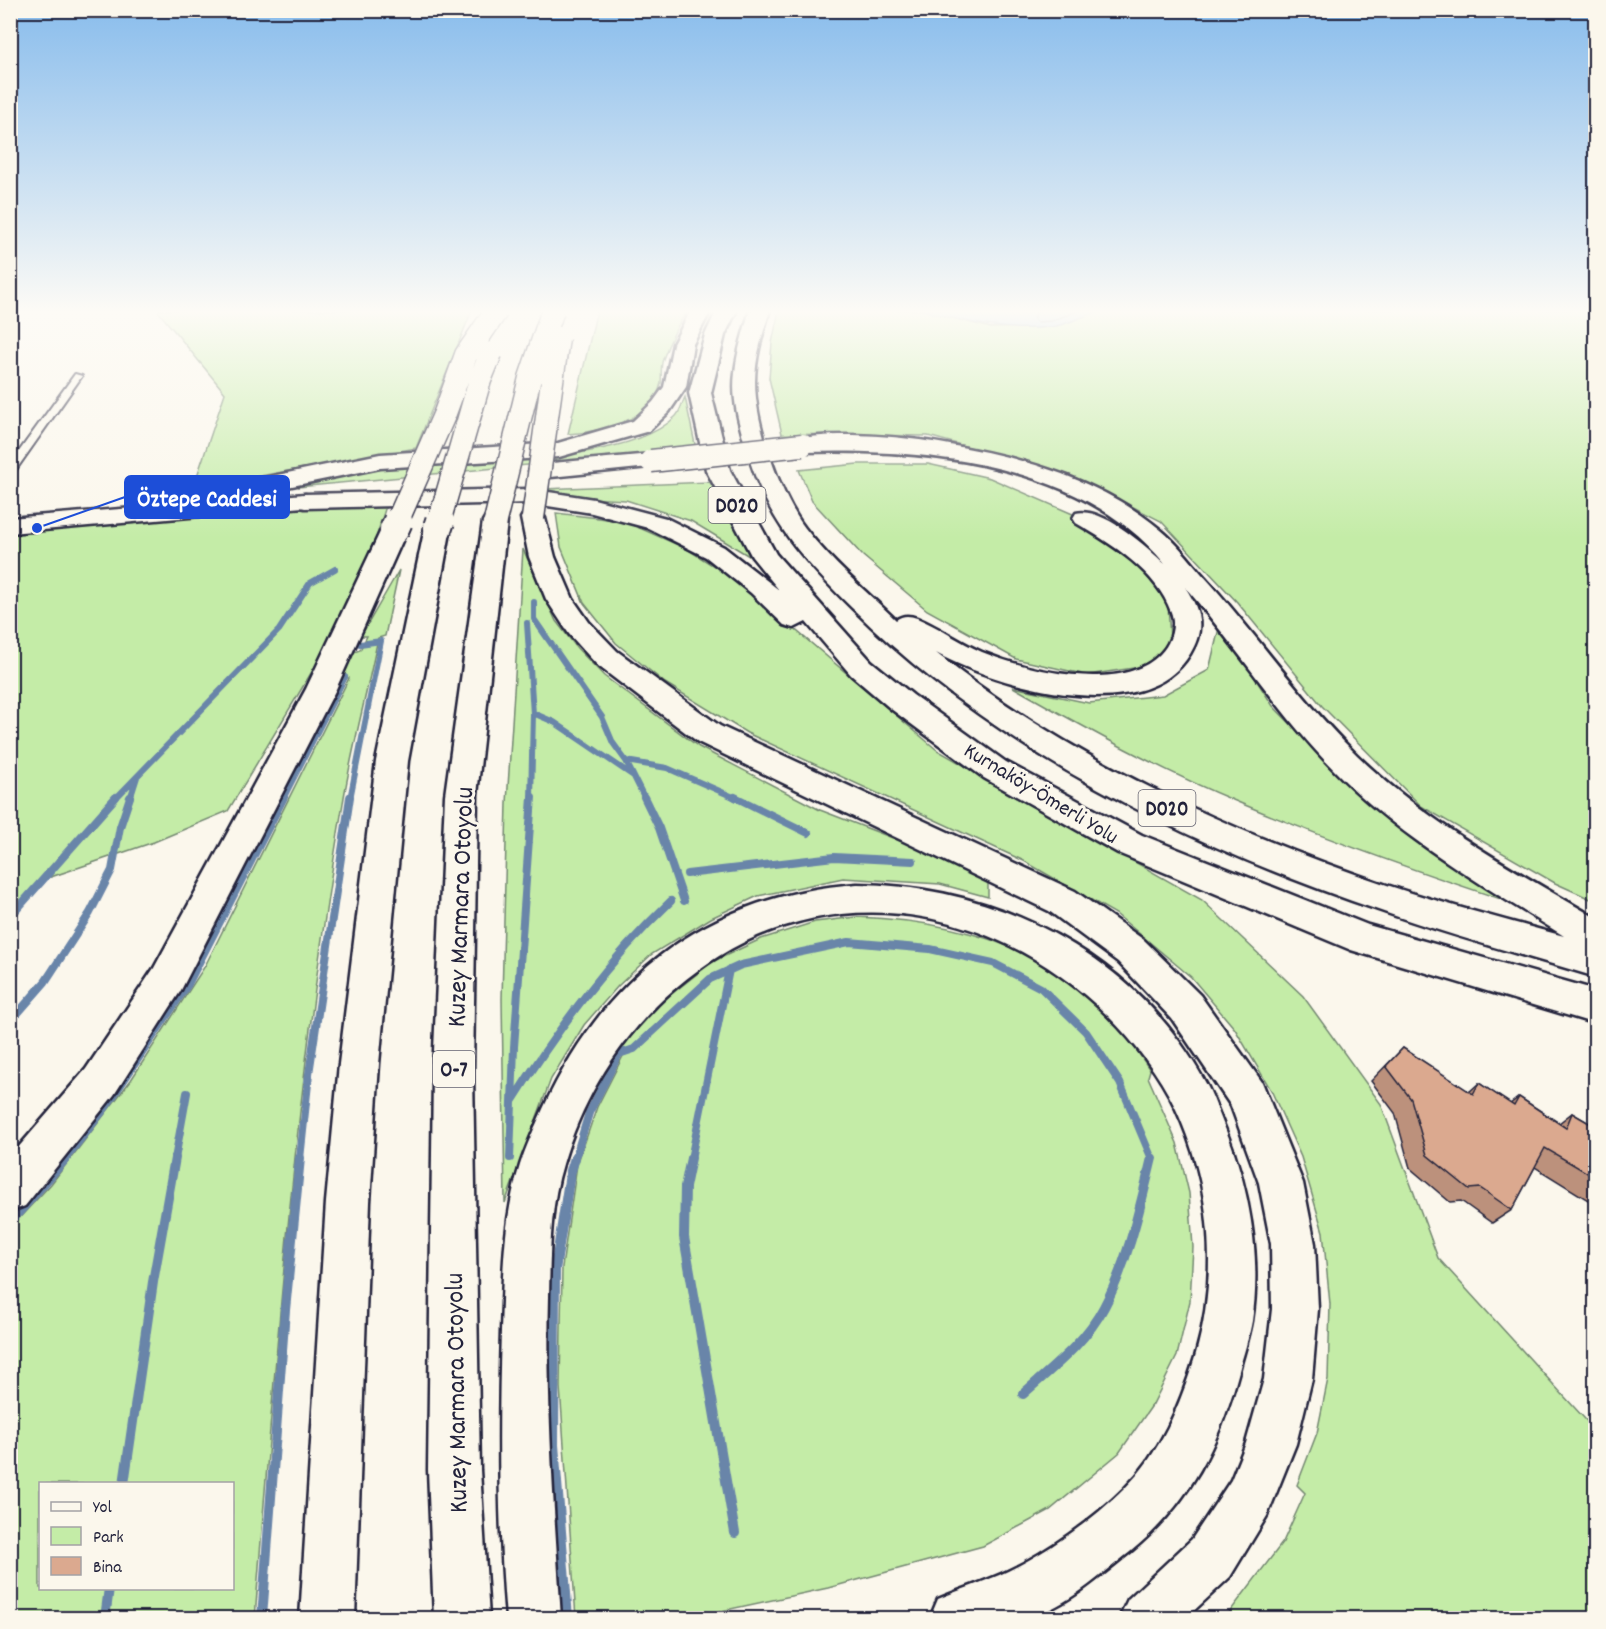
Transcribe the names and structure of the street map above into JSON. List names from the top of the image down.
{
  "streets": {
    "main road": [
      "D020",
      "Kurnaköy-Ömerli Yolu",
      "Kuzey Marmara Otoyolu",
      "O-7"
    ]
  },
  "crossings": [
    ["Kuzey Marmara Otoyolu", "O-7"]
  ],
  "places": ["Öztepe Caddesi"],
  "legend": ["Yol", "Park", "Bina"]
}
